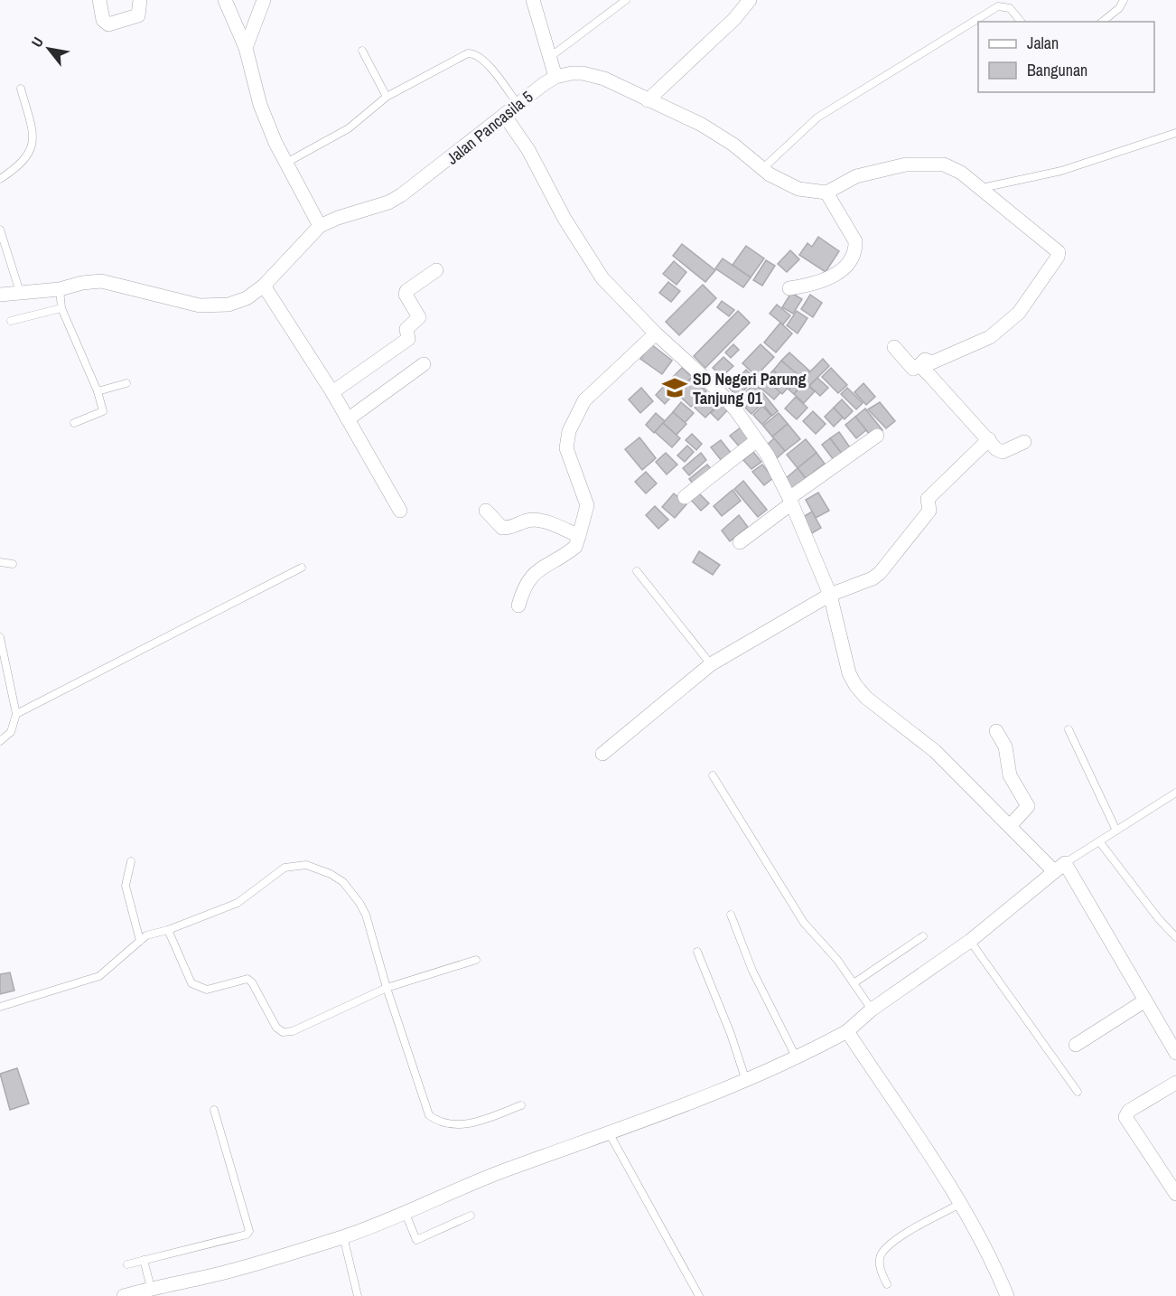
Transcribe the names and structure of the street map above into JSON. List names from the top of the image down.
{
  "streets": {
    "street": ["Jalan Pancasila 5"]
  },
  "places": {
    "school or university": ["SD Negeri Parung Tanjung 01"]
  },
  "legend": ["Jalan", "Bangunan"],
  "north": "top left"
}
